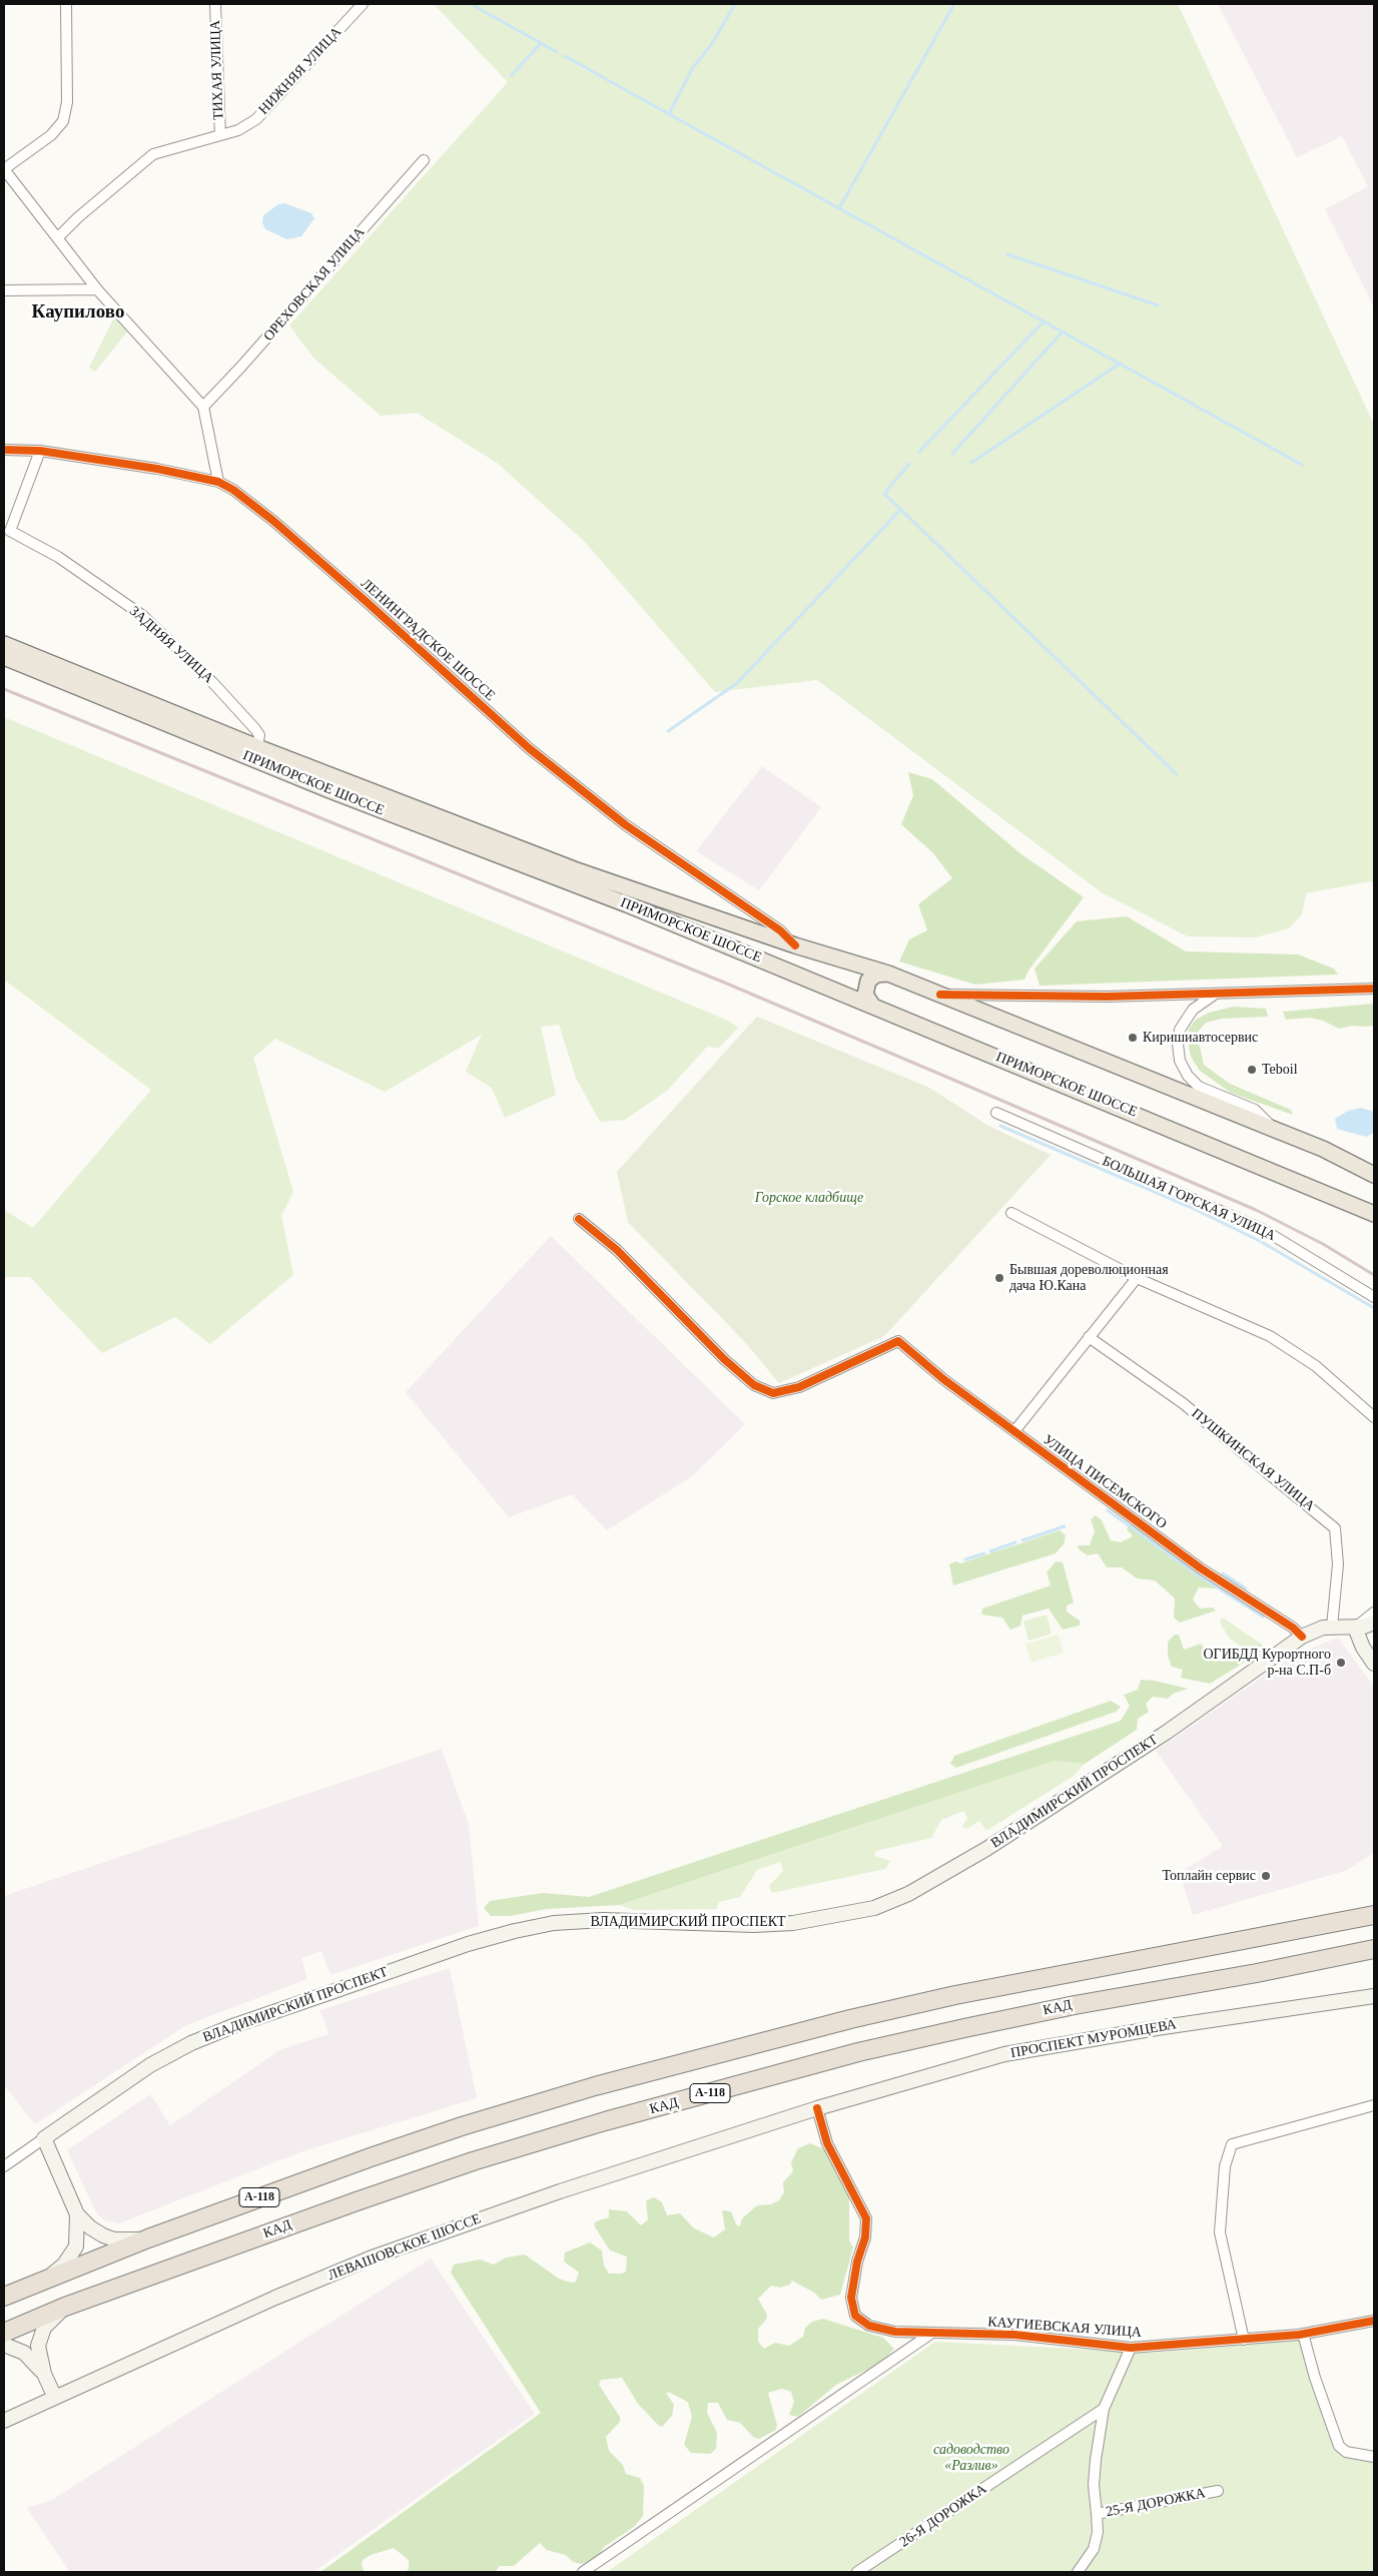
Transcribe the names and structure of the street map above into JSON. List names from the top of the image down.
{
  "streets": {
    "highway": ["КАД", "А-118"],
    "main road": [
      "ПРИМОРСКОЕ ШОССЕ",
      "ВЛАДИМИРСКИЙ ПРОСПЕКТ",
      "ПРОСПЕКТ МУРОМЦЕВА",
      "ЛЕВАШОВСКОЕ ШОССЕ"
    ],
    "street": [
      "ТИХАЯ УЛИЦА",
      "НИЖНЯЯ УЛИЦА",
      "ОРЕХОВСКАЯ УЛИЦА",
      "ЛЕНИНГРАДСКОЕ ШОССЕ",
      "ЗАДНЯЯ УЛИЦА",
      "БОЛЬШАЯ ГОРСКАЯ УЛИЦА",
      "ПУШКИНСКАЯ УЛИЦА",
      "УЛИЦА ПИСЕМСКОГО",
      "КАУГИЕВСКАЯ УЛИЦА",
      "25-Я ДОРОЖКА",
      "26-Я ДОРОЖКА"
    ]
  },
  "crossings": [
    ["ТИХАЯ УЛИЦА", "НИЖНЯЯ УЛИЦА"],
    ["ЛЕНИНГРАДСКОЕ ШОССЕ", "ЗАДНЯЯ УЛИЦА"],
    ["ЛЕНИНГРАДСКОЕ ШОССЕ", "ПРИМОРСКОЕ ШОССЕ"],
    ["ЗАДНЯЯ УЛИЦА", "ПРИМОРСКОЕ ШОССЕ"],
    ["ПУШКИНСКАЯ УЛИЦА", "ВЛАДИМИРСКИЙ ПРОСПЕКТ"],
    ["УЛИЦА ПИСЕМСКОГО", "ВЛАДИМИРСКИЙ ПРОСПЕКТ"],
    ["ПРОСПЕКТ МУРОМЦЕВА", "ЛЕВАШОВСКОЕ ШОССЕ"],
    ["ПРОСПЕКТ МУРОМЦЕВА", "КАУГИЕВСКАЯ УЛИЦА"],
    ["ЛЕВАШОВСКОЕ ШОССЕ", "КАУГИЕВСКАЯ УЛИЦА"]
  ],
  "districts": ["Каупилово"],
  "parks": ["Горское кладбище", "садоводство «Разлив»"],
  "places": [
    "Киришиавтосервис",
    "Teboil",
    "Бывшая дореволюционная дача Ю.Кана",
    "ОГИБДД Курортного р-на С.П-б",
    "Топлайн сервис"
  ]
}
